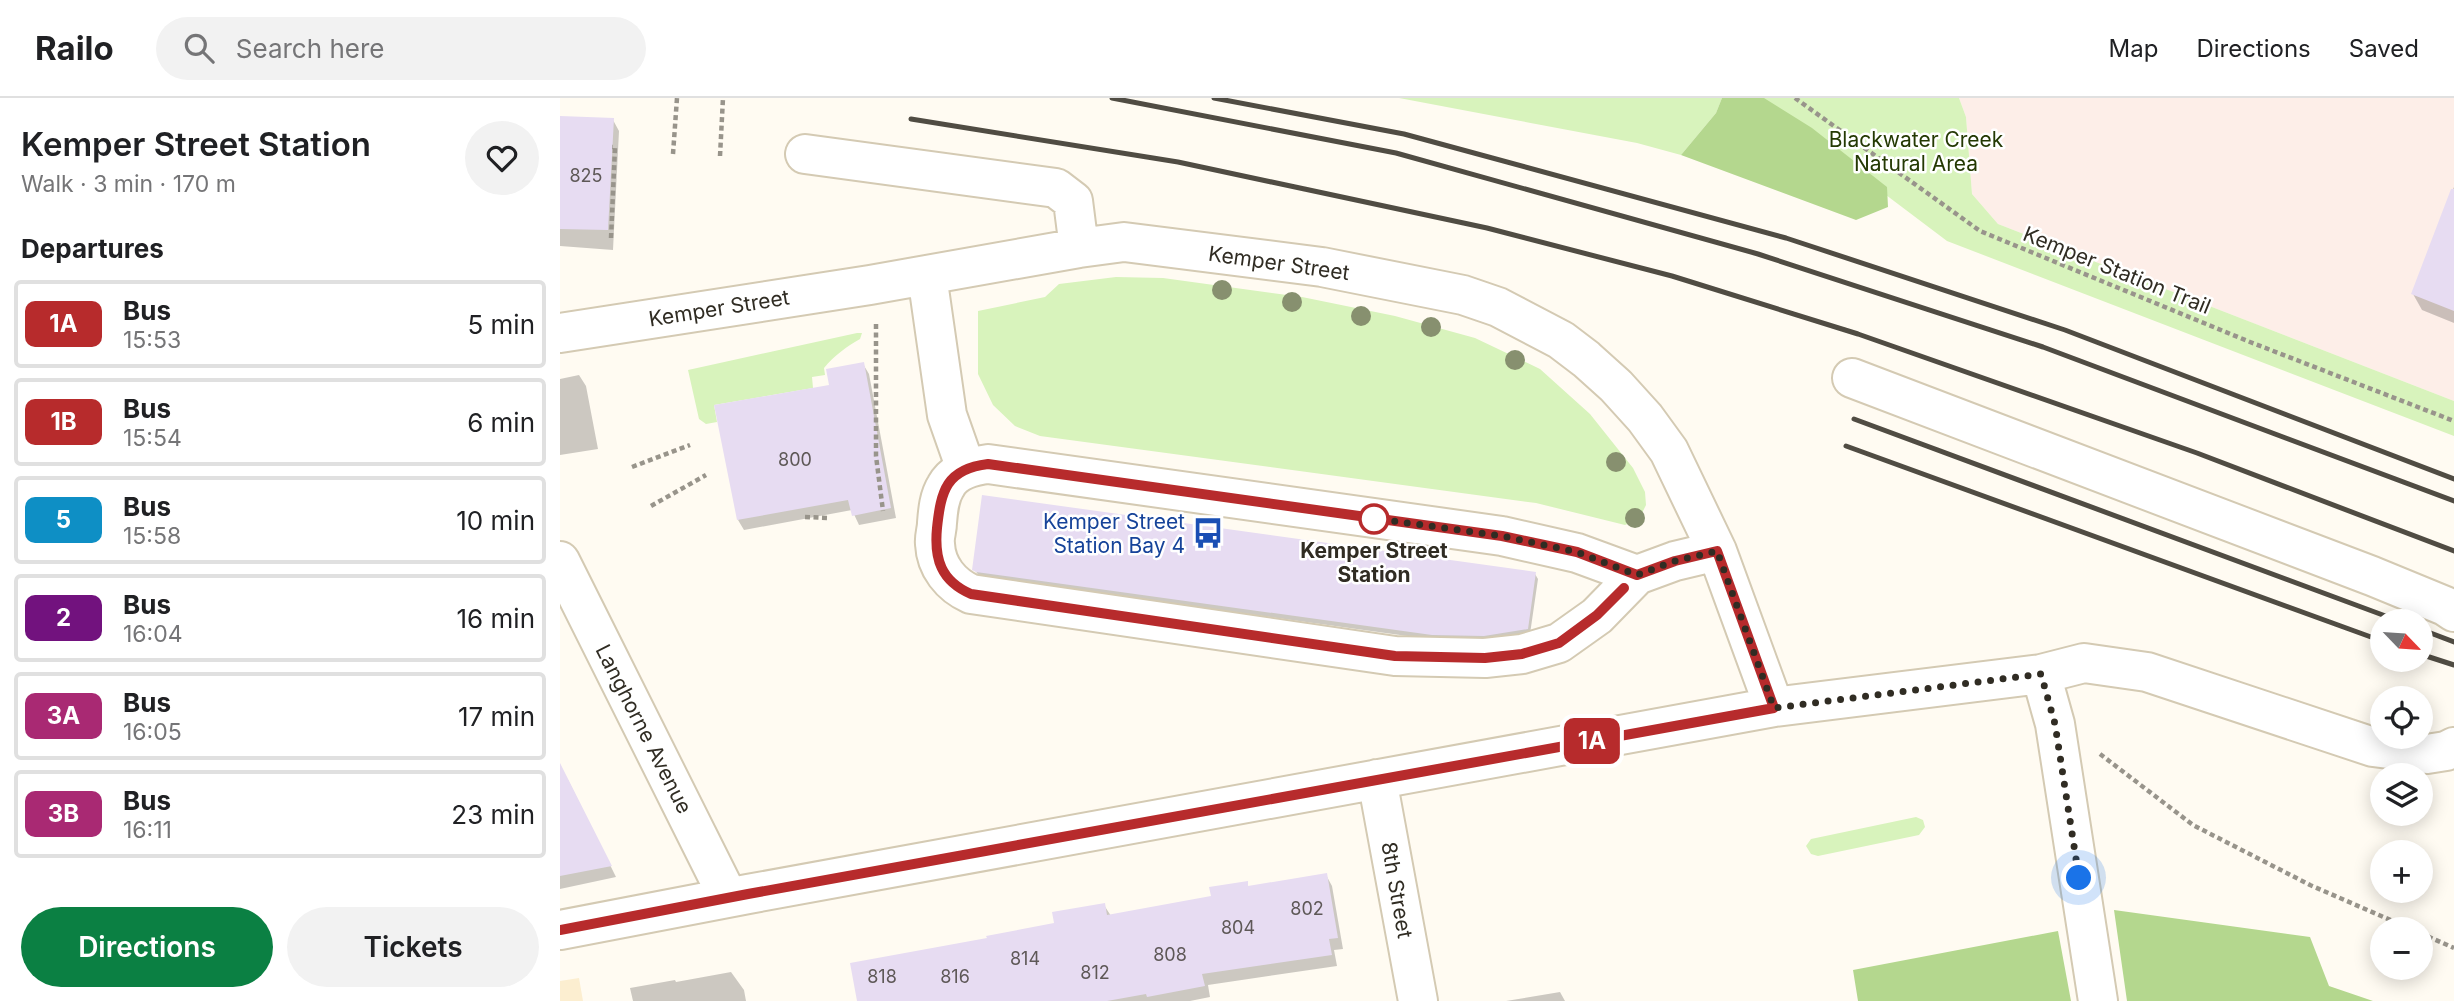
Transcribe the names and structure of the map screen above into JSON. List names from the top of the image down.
{
  "streets": {
    "street": ["Kemper Street", "Langhorne Avenue", "8th Street"],
    "path": ["Kemper Station Trail"]
  },
  "parks": ["Blackwater Creek Natural Area"],
  "places": {
    "other": ["Kemper Street Station"],
    "bus stop": ["Kemper Street Station Bay 4"]
  },
  "lines": ["bus line 1A"],
  "house_numbers": [
    "825",
    "800",
    "802",
    "804",
    "808",
    "814",
    "812",
    "818",
    "816"
  ],
  "north": "bottom right",
  "page": {
    "header": "Railo",
    "search": "Search here",
    "nav": ["Map", "Directions", "Saved"],
    "heading": [
      ["Kemper Street Station", "Walk · 3 min · 170 m"],
      "Departures"
    ],
    "on_map": "1A",
    "list": [
      {
        "mark": "1A",
        "name": "Bus",
        "note": "15:53",
        "value": "5 min"
      },
      {
        "mark": "1B",
        "name": "Bus",
        "note": "15:54",
        "value": "6 min"
      },
      {
        "mark": "5",
        "name": "Bus",
        "note": "15:58",
        "value": "10 min"
      },
      {
        "mark": "2",
        "name": "Bus",
        "note": "16:04",
        "value": "16 min"
      },
      {
        "mark": "3A",
        "name": "Bus",
        "note": "16:05",
        "value": "17 min"
      },
      {
        "mark": "3B",
        "name": "Bus",
        "note": "16:11",
        "value": "23 min"
      }
    ],
    "map_buttons": ["+", "−"],
    "buttons": ["Directions", "Tickets"]
  }
}
